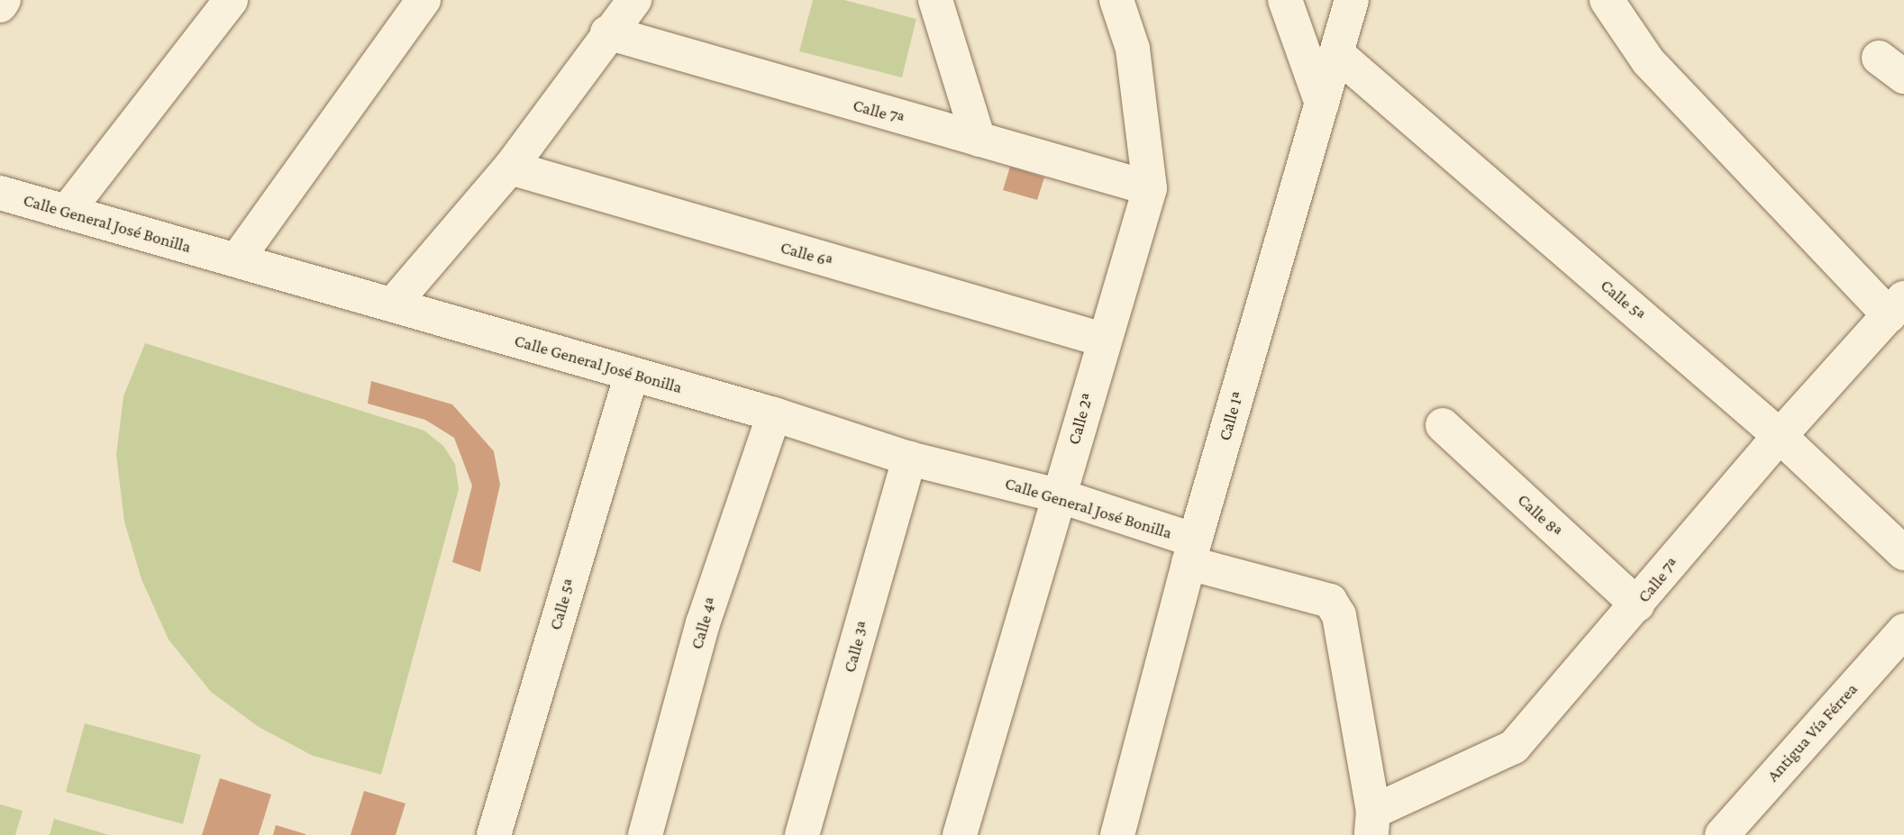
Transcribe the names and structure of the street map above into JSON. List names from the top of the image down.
{
  "streets": {
    "street": [
      "Calle 7ª",
      "Calle General José Bonilla",
      "Calle 6ª",
      "Calle 5ª",
      "Calle 1ª",
      "Calle 2ª",
      "Calle 8ª",
      "Calle 4ª",
      "Calle 3ª",
      "Antigua Vía Férrea"
    ]
  },
  "crossings": [
    ["Calle 7ª", "Calle General José Bonilla"],
    ["Calle 7ª", "Calle 5ª"],
    ["Calle 7ª", "Calle 2ª"],
    ["Calle 7ª", "Calle 8ª"],
    ["Calle General José Bonilla", "Calle 5ª"],
    ["Calle General José Bonilla", "Calle 1ª"],
    ["Calle General José Bonilla", "Calle 2ª"],
    ["Calle General José Bonilla", "Calle 4ª"],
    ["Calle General José Bonilla", "Calle 3ª"],
    ["Calle 6ª", "Calle 2ª"],
    ["Calle 5ª", "Calle 1ª"]
  ]
}
